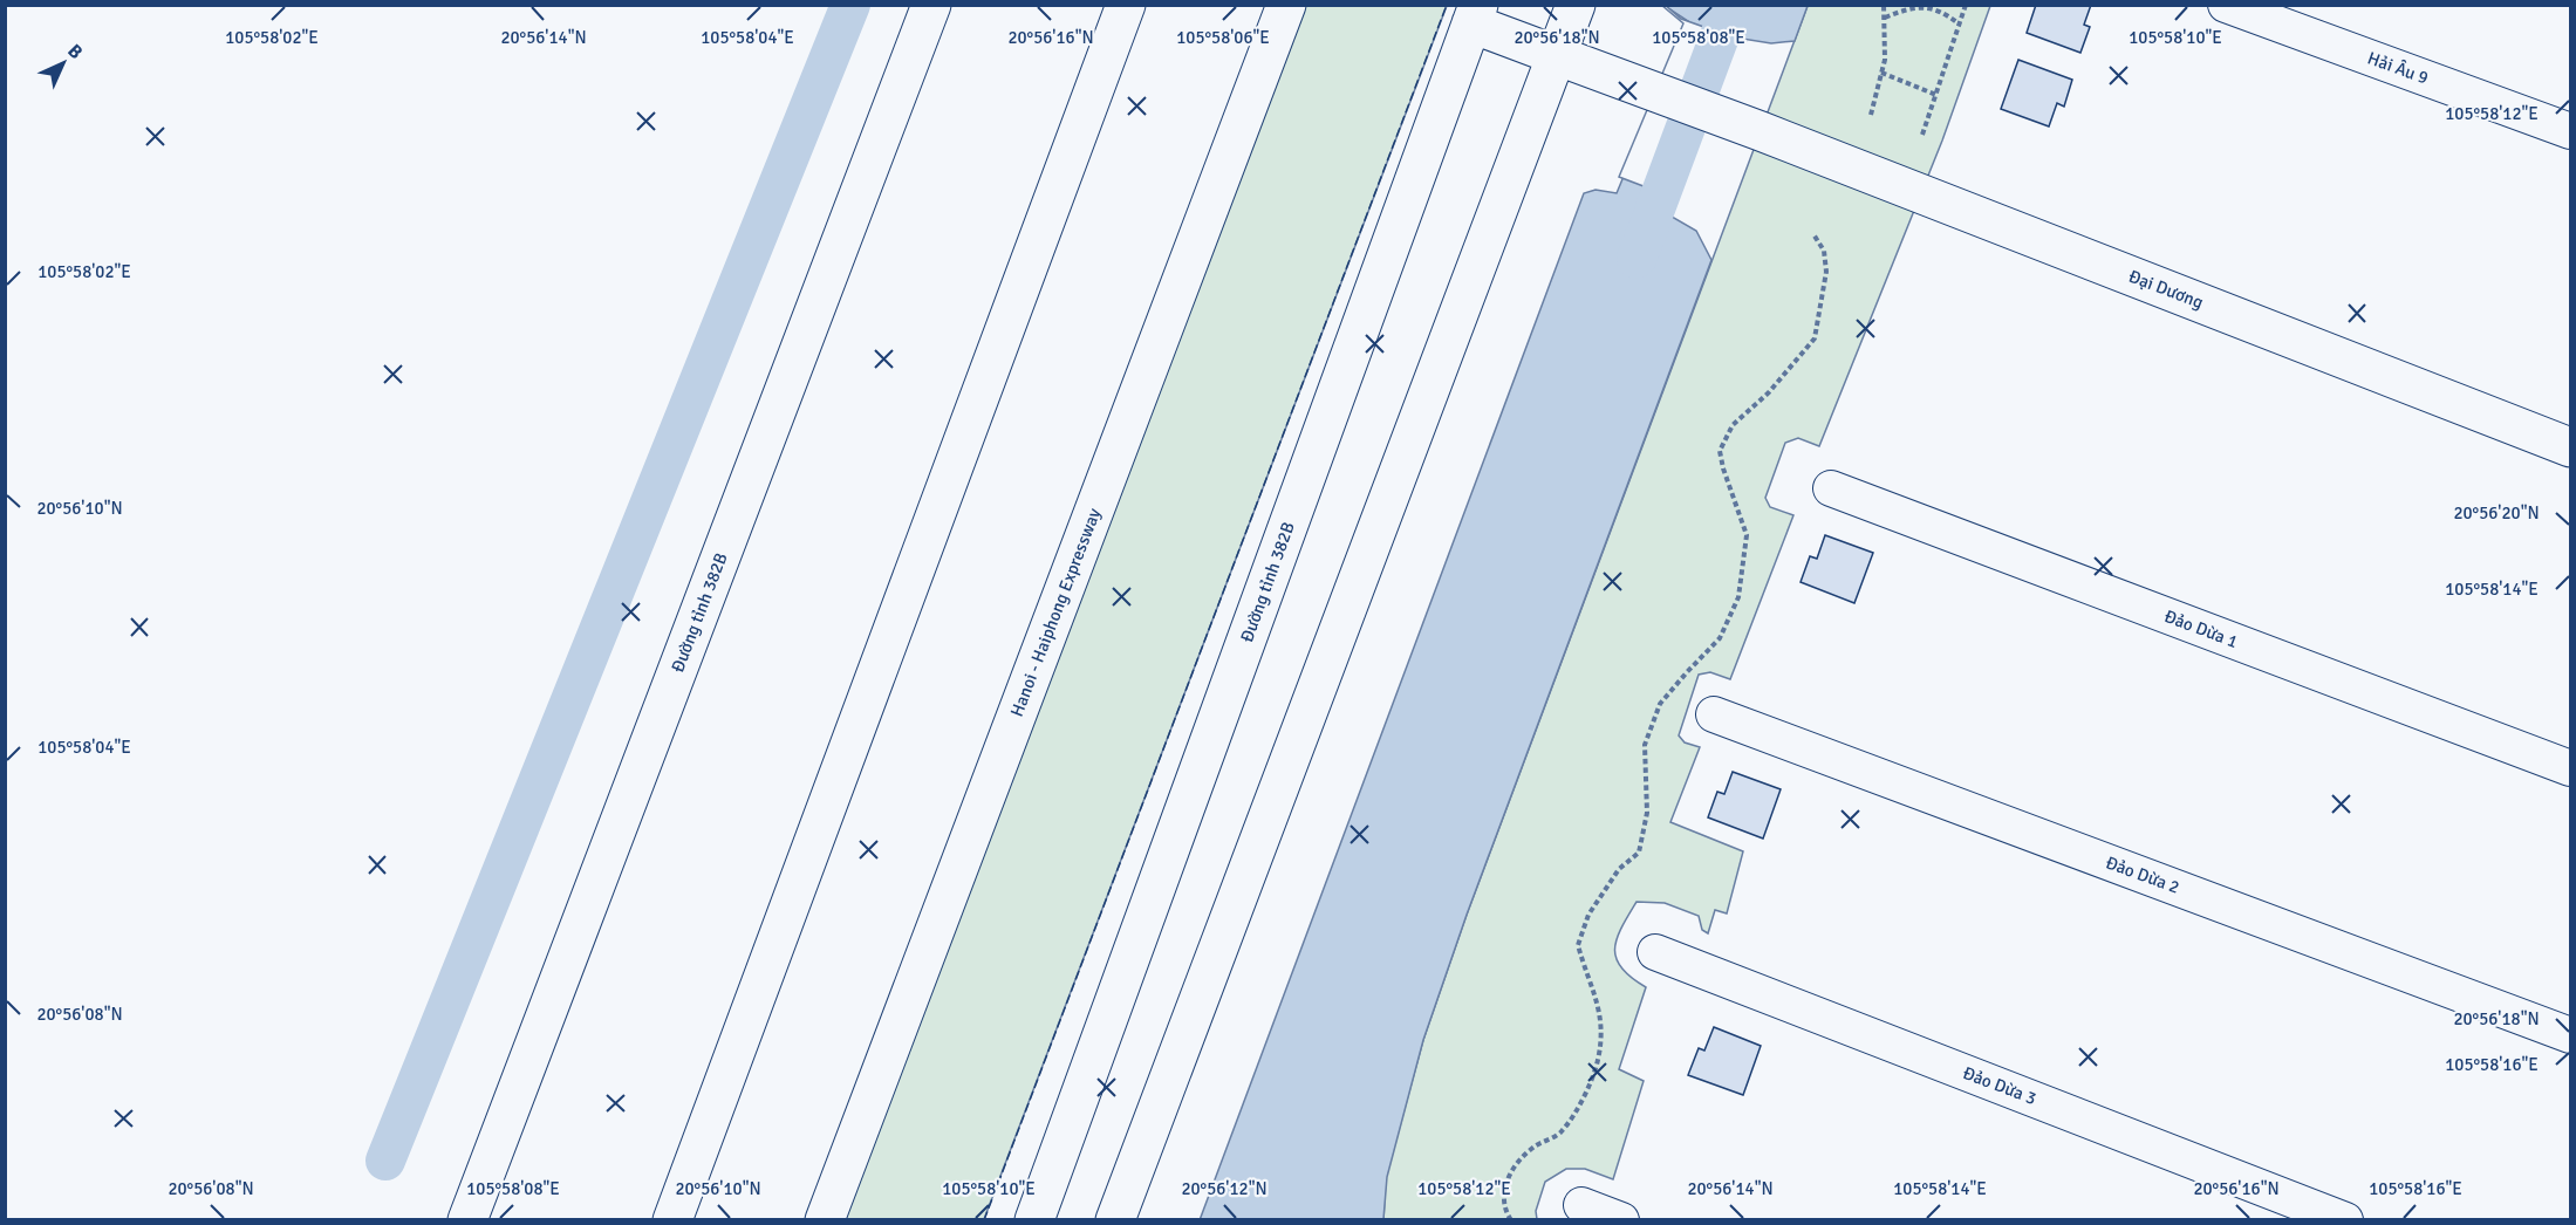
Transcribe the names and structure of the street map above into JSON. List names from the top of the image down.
{
  "streets": {
    "main road": ["Đại Dương", "Đường tỉnh 382B", "Hanoi - Haiphong Expressway"],
    "street": [
      "Hải Âu 9",
      "Đảo Dừa 1",
      "Đảo Dừa 2",
      "Đảo Dừa 3"
    ]
  },
  "crossings": [
    ["Đại Dương", "Đường tỉnh 382B"]
  ],
  "north": "top right",
  "coordinates": [
    "105°58'02\"E",
    "20°56'14\"N",
    "105°58'04\"E",
    "20°56'16\"N",
    "105°58'06\"E",
    "20°56'18\"N",
    "105°58'08\"E",
    "105°58'10\"E",
    "105°58'12\"E",
    "20°56'10\"N",
    "20°56'20\"N",
    "105°58'14\"E",
    "20°56'08\"N",
    "105°58'16\"E",
    "20°56'12\"N"
  ]
}
